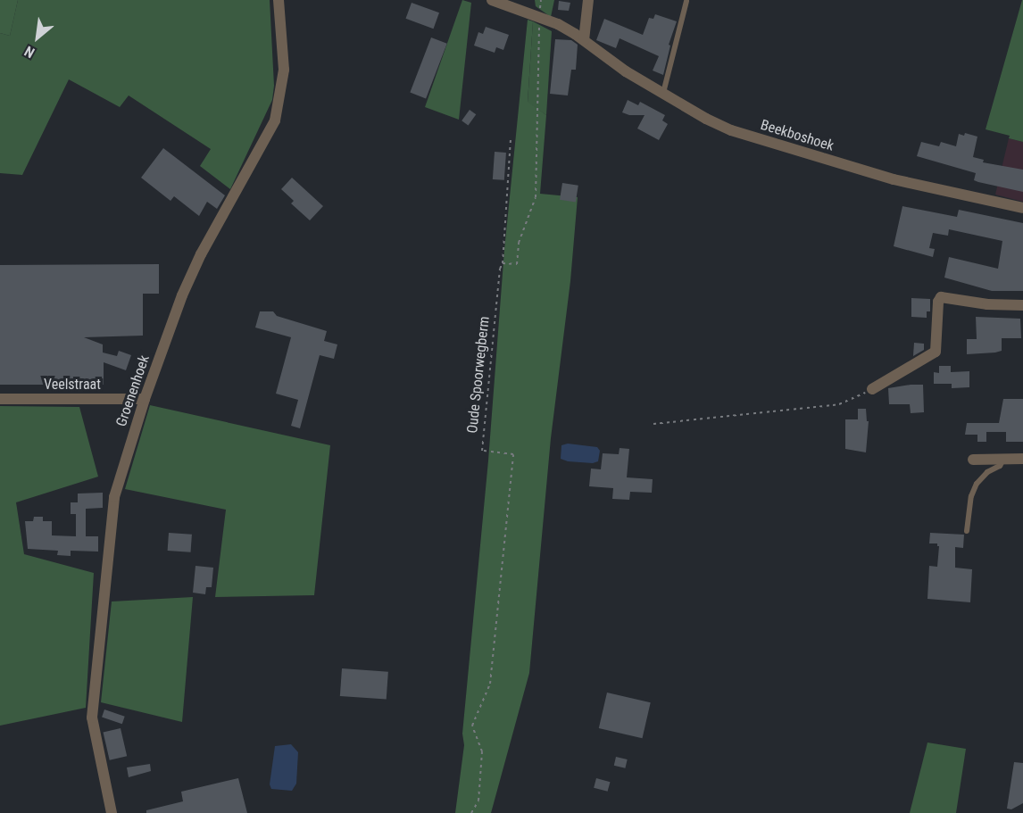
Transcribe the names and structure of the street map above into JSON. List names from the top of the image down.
{
  "streets": {
    "street": ["Beekboshoek", "Veelstraat", "Groenenhoek"],
    "path": ["Oude Spoorwegberm"]
  },
  "crossings": [
    ["Veelstraat", "Groenenhoek"]
  ],
  "north": "bottom left"
}
